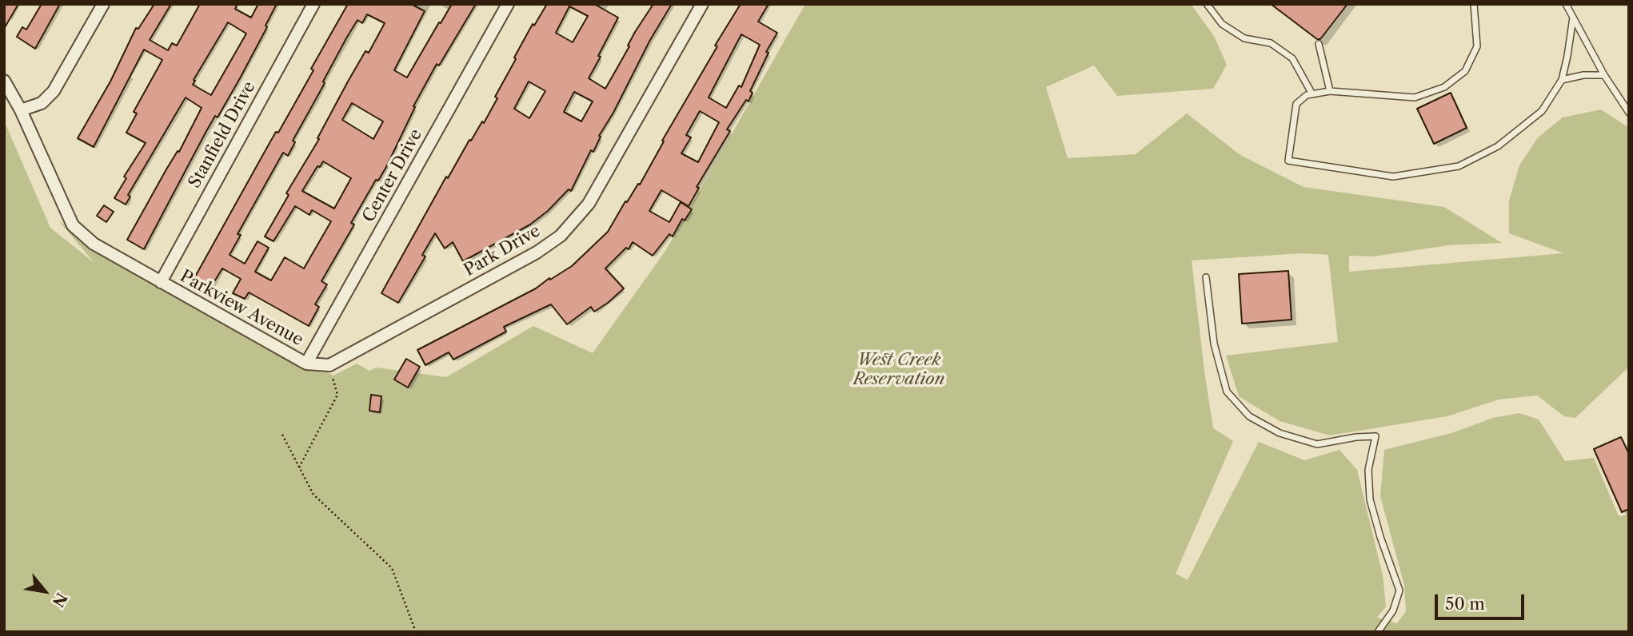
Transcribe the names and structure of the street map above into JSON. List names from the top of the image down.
{
  "streets": {
    "street": [
      "Stanfield Drive",
      "Center Drive",
      "Park Drive",
      "Parkview Avenue"
    ]
  },
  "crossings": [
    ["Stanfield Drive", "Parkview Avenue"],
    ["Center Drive", "Park Drive"],
    ["Center Drive", "Parkview Avenue"],
    ["Park Drive", "Parkview Avenue"]
  ],
  "parks": ["West Creek Reservation"],
  "scale_bar": "50 m",
  "north": "bottom right"
}
